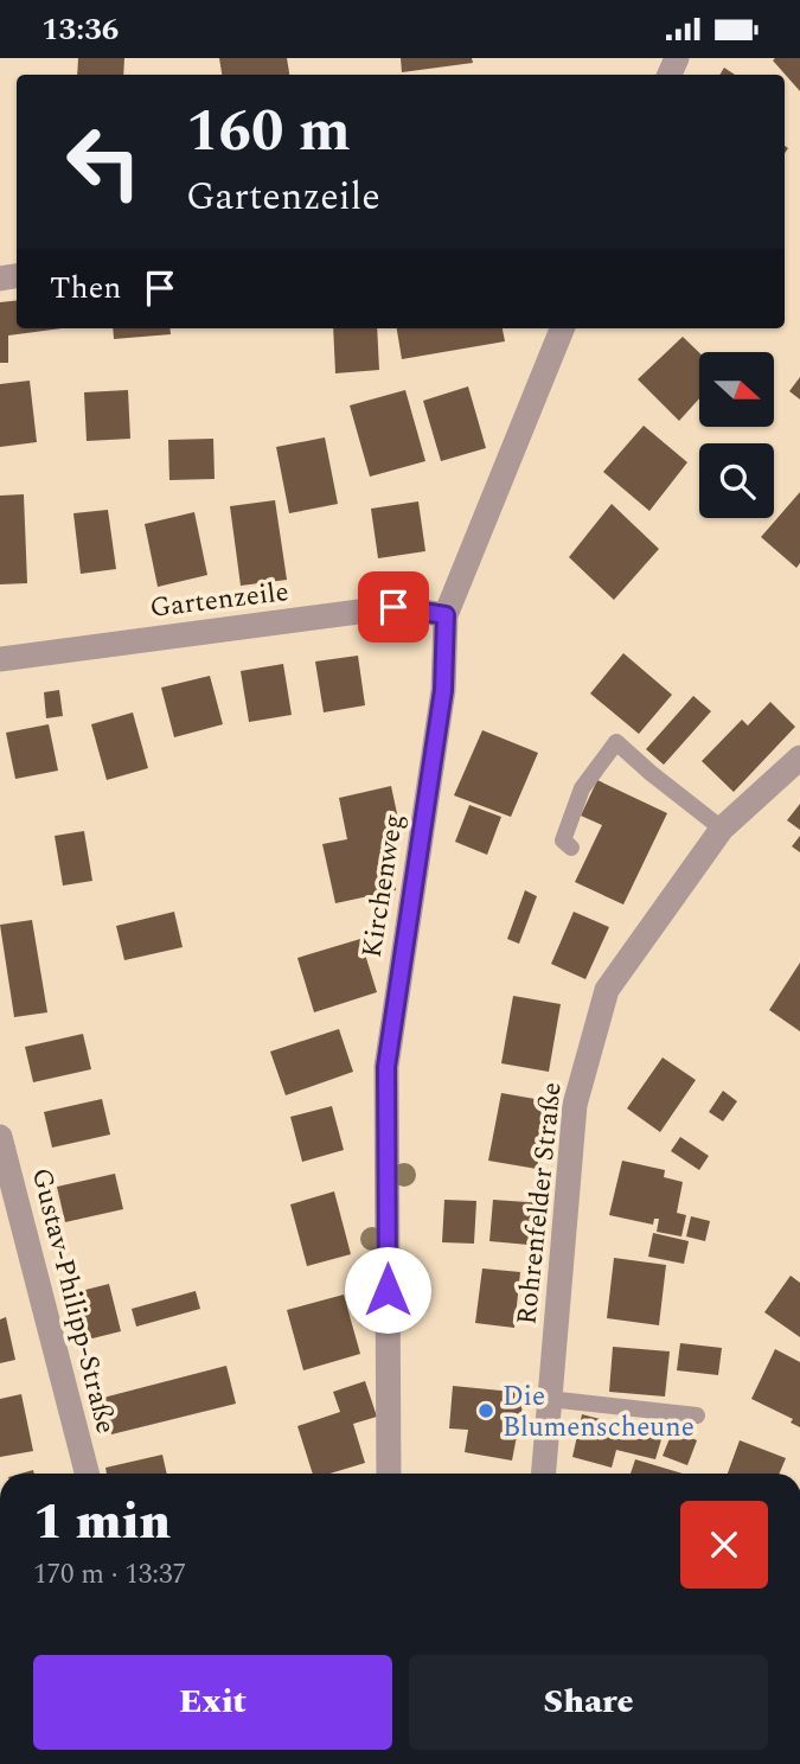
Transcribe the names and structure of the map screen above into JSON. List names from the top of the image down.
{
  "streets": {
    "street": [
      "Gartenzeile",
      "Kirchenweg",
      "Rohrenfelder Straße",
      "Gustav-Philipp-Straße"
    ]
  },
  "crossings": [
    ["Gartenzeile", "Kirchenweg"]
  ],
  "places": ["Die Blumenscheune"],
  "north": "right",
  "page": {
    "status": "13:36",
    "turn": ["160 m", "Gartenzeile"],
    "then": "Then",
    "heading": ["1 min", "170 m · 13:37"],
    "buttons": ["Exit", "Share"]
  }
}
